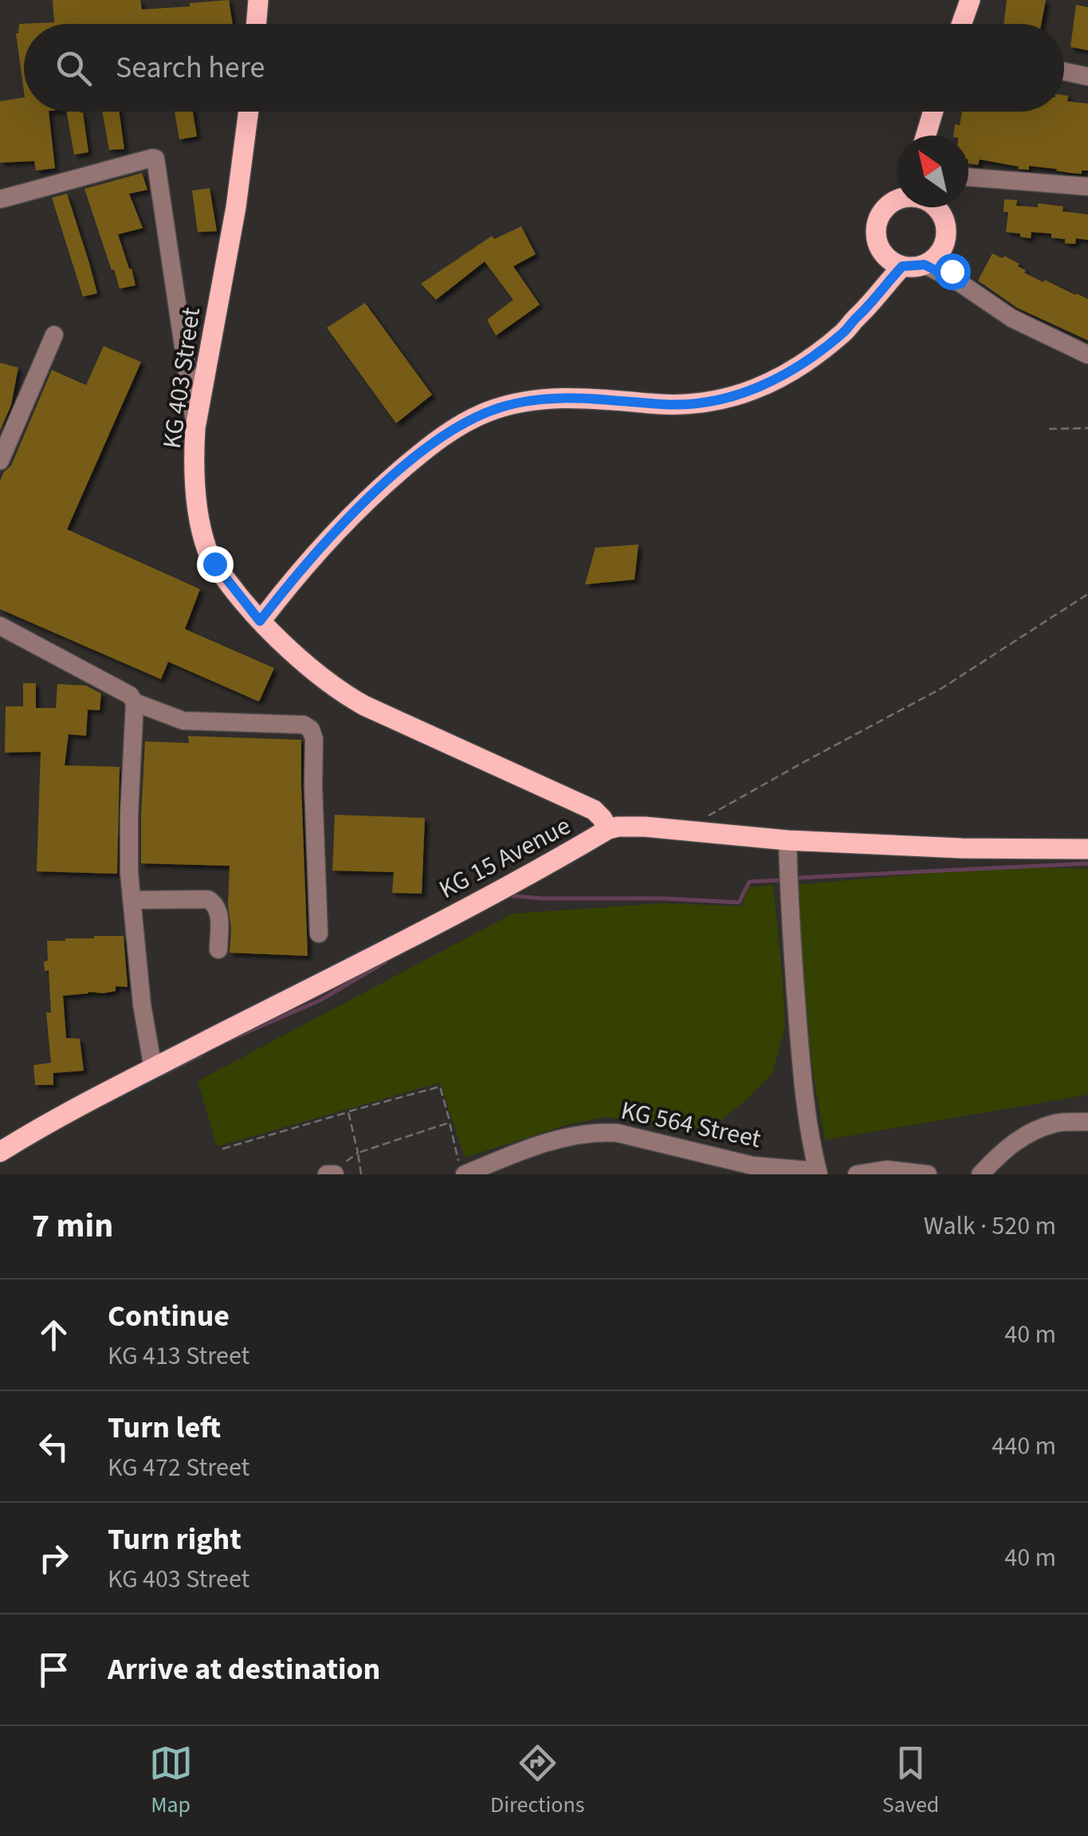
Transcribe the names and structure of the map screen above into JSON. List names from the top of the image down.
{
  "streets": {
    "main road": ["KG 403 Street", "KG 15 Avenue"],
    "street": ["KG 564 Street"]
  },
  "crossings": [
    ["KG 403 Street", "KG 15 Avenue"]
  ],
  "north": "top left",
  "page": {
    "search": "Search here",
    "heading": ["7 min", "Walk · 520 m"],
    "list": [
      ["Continue", "KG 413 Street", "40 m"],
      ["Turn left", "KG 472 Street", "440 m"],
      ["Turn right", "KG 403 Street", "40 m"],
      "Arrive at destination"
    ],
    "nav": ["Map", "Directions", "Saved"]
  }
}
